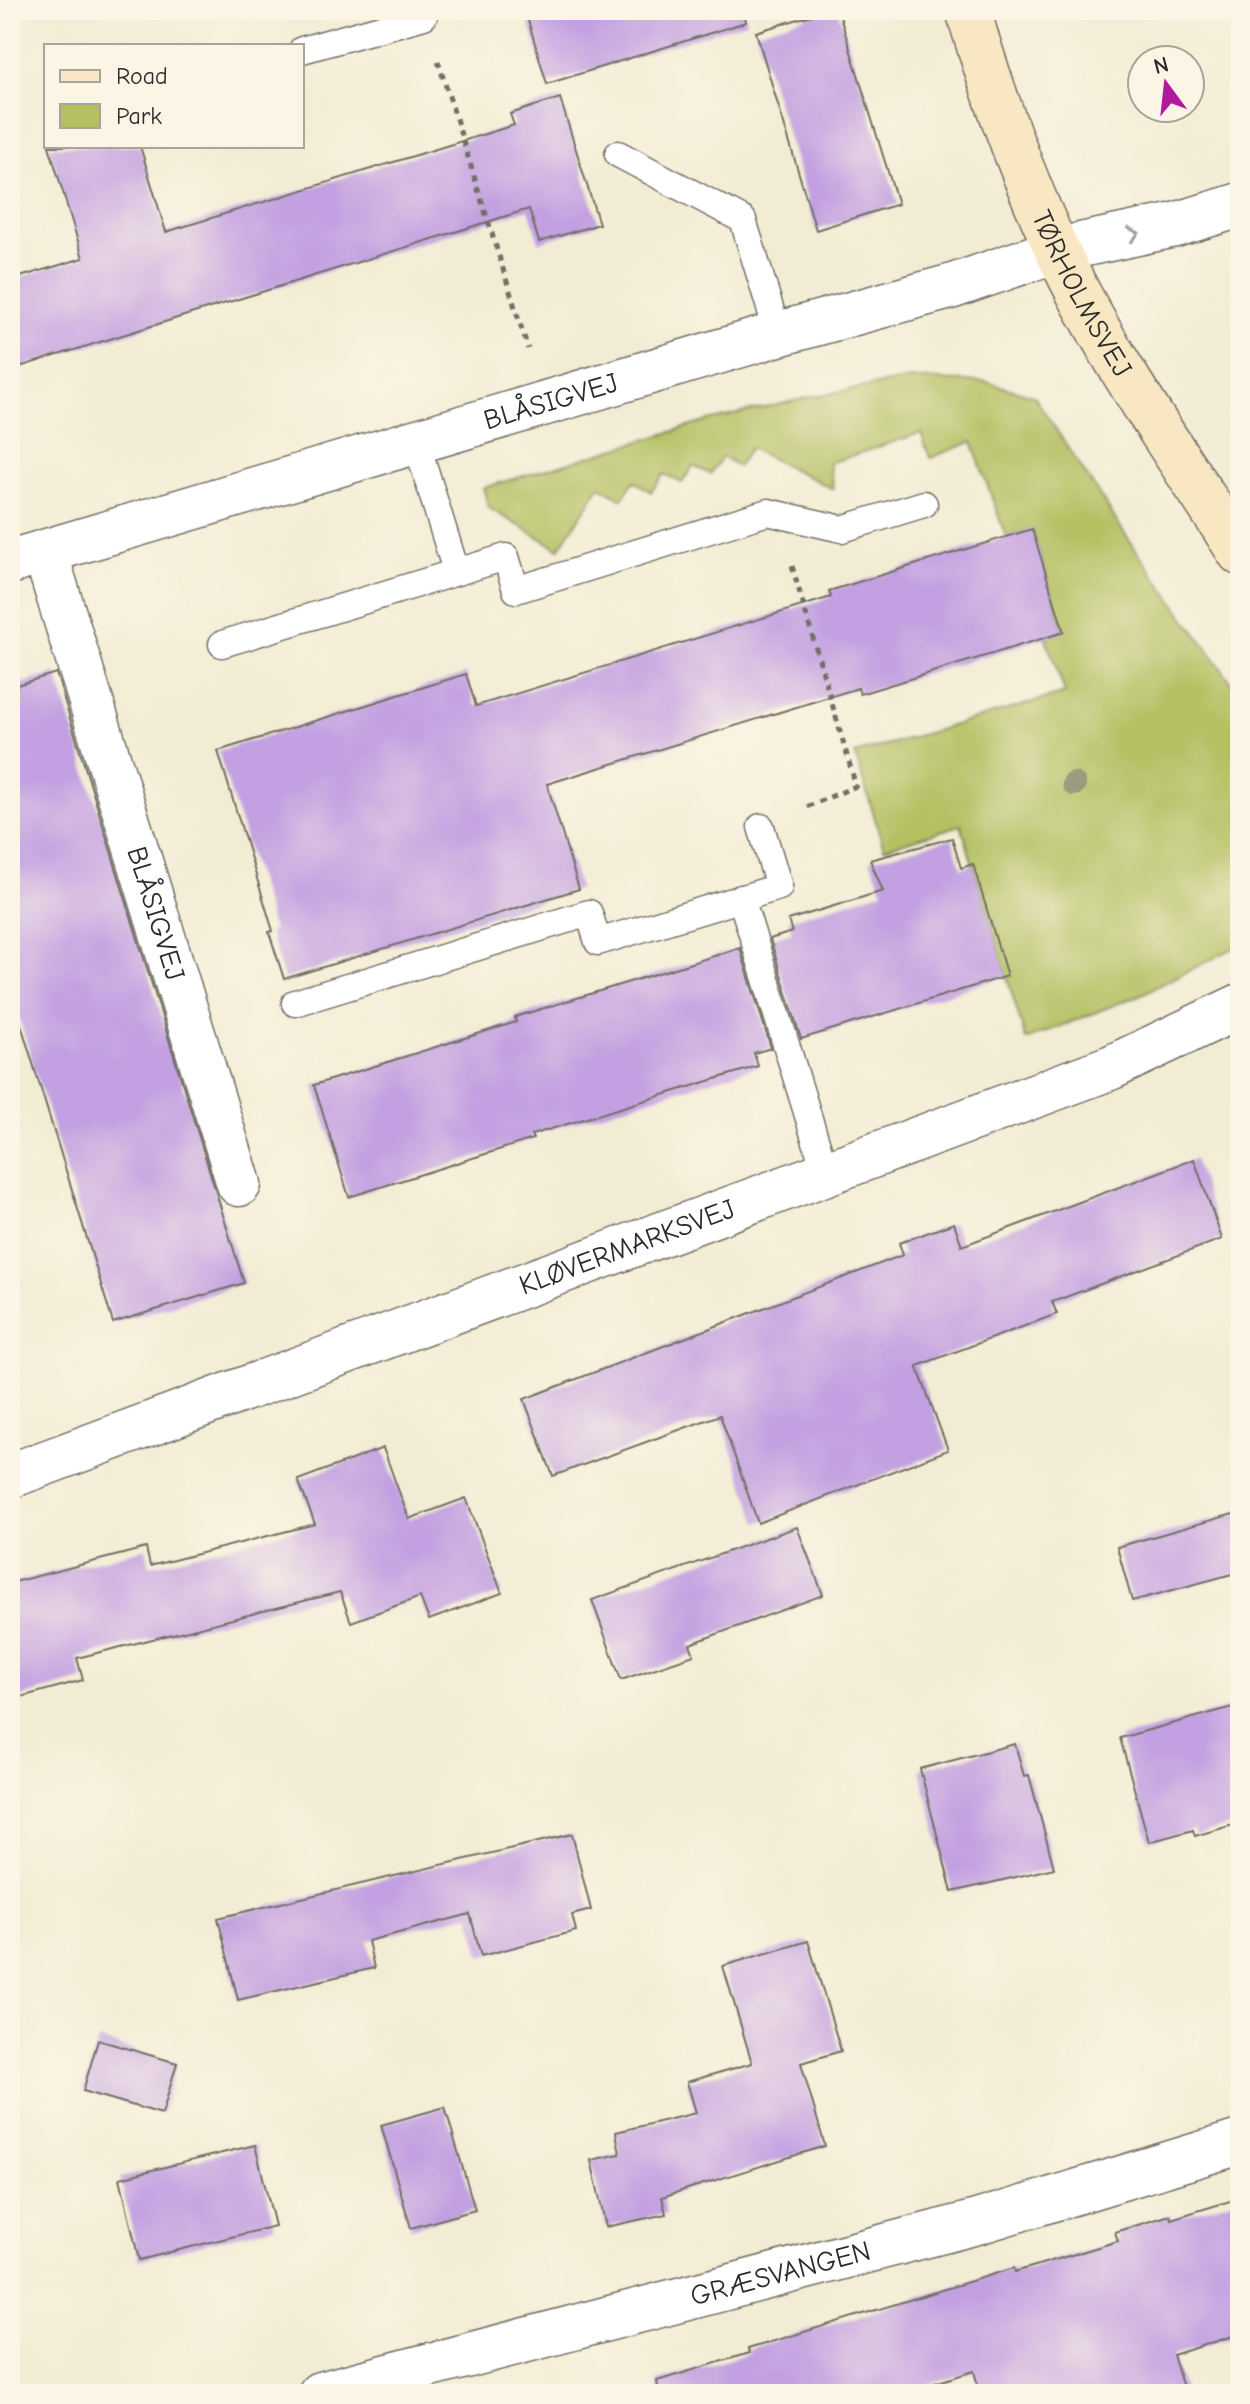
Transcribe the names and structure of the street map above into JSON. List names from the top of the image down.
{
  "streets": {
    "street": [
      "TØRHOLMSVEJ",
      "BLÅSIGVEJ",
      "KLØVERMARKSVEJ",
      "GRÆSVANGEN"
    ]
  },
  "crossings": [
    ["TØRHOLMSVEJ", "BLÅSIGVEJ"]
  ],
  "legend": ["Road", "Park"],
  "north": "top"
}
